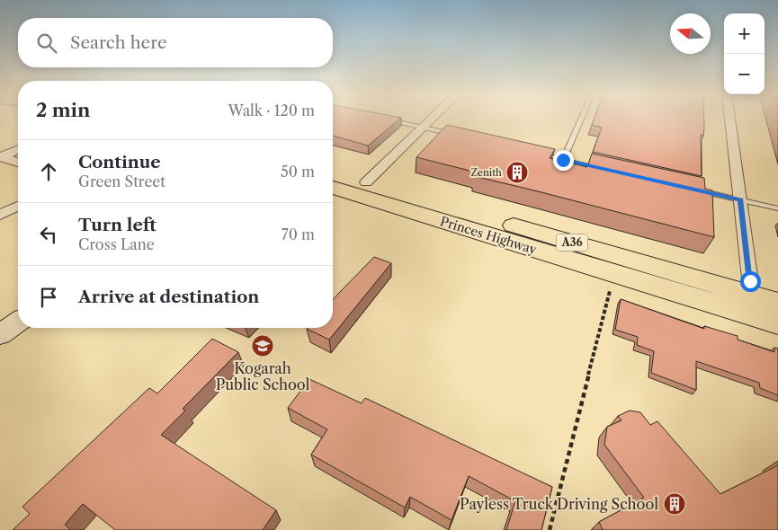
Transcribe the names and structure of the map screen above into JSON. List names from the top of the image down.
{
  "streets": {
    "highway": ["Princes Highway", "A36"]
  },
  "places": {
    "building": ["Zenith", "Payless Truck Driving School"],
    "school or university": ["Kogarah Public School"]
  },
  "north": "left",
  "page": {
    "map_buttons": ["+", "−"],
    "search": "Search here",
    "heading": ["2 min", "Walk · 120 m"],
    "list": [
      ["Continue", "Green Street", "50 m"],
      ["Turn left", "Cross Lane", "70 m"],
      "Arrive at destination"
    ]
  }
}
